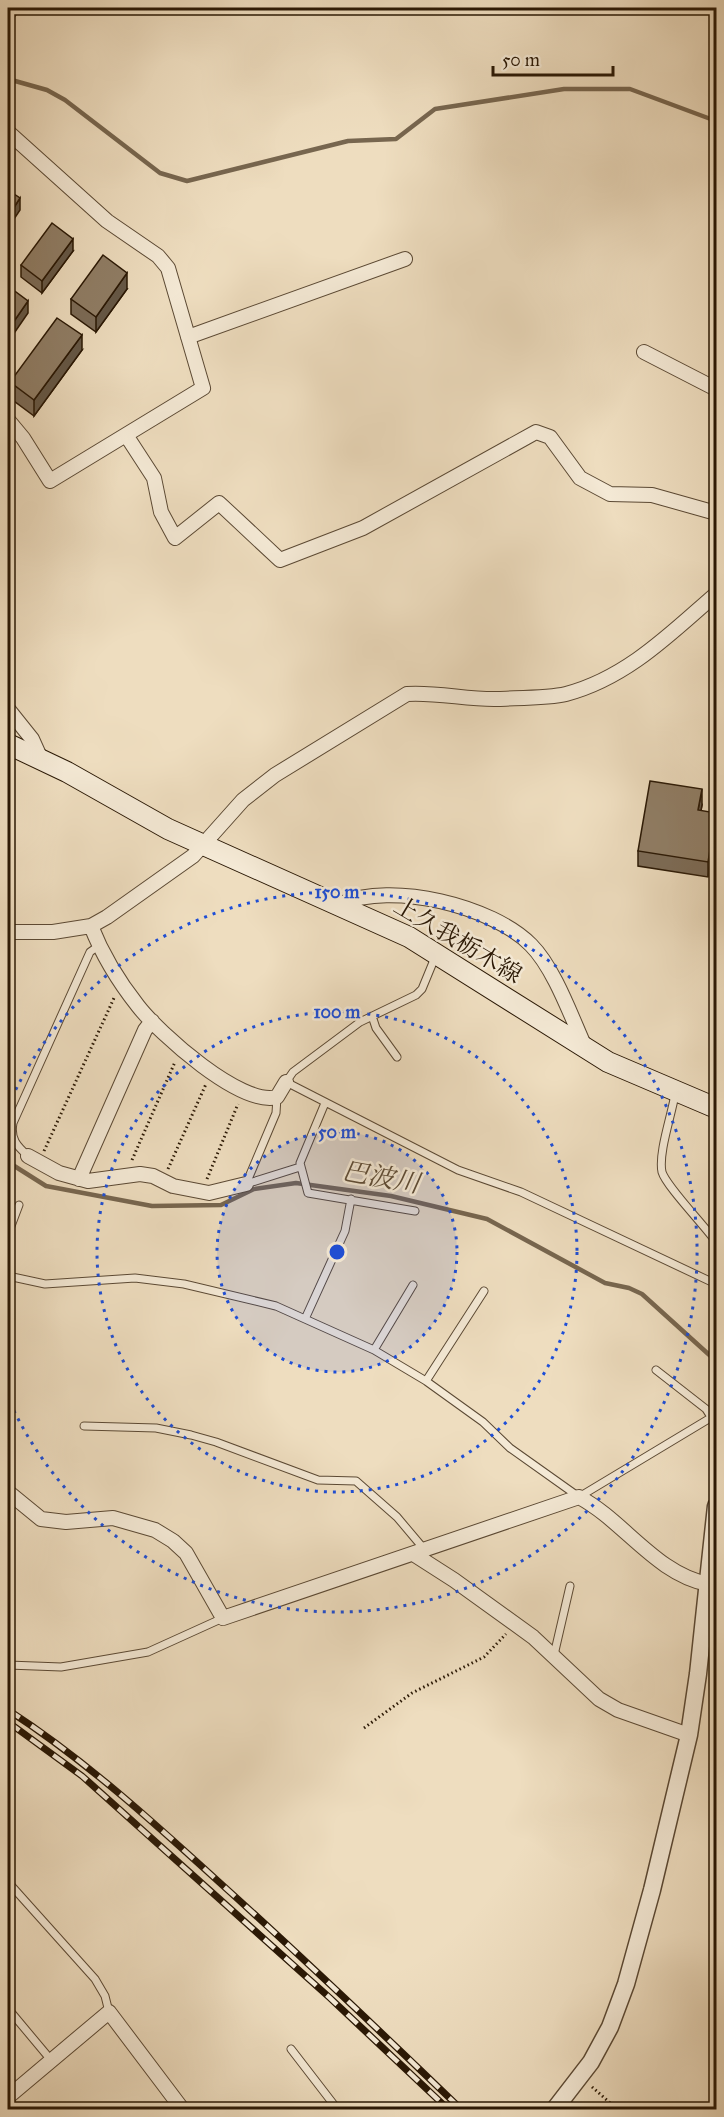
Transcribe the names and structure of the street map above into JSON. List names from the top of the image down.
{
  "streets": {
    "main road": ["上久我栃木線"]
  },
  "water": ["巴波川"],
  "scale_bar": "50 m",
  "rings": ["150 m", "100 m", "50 m"]
}
